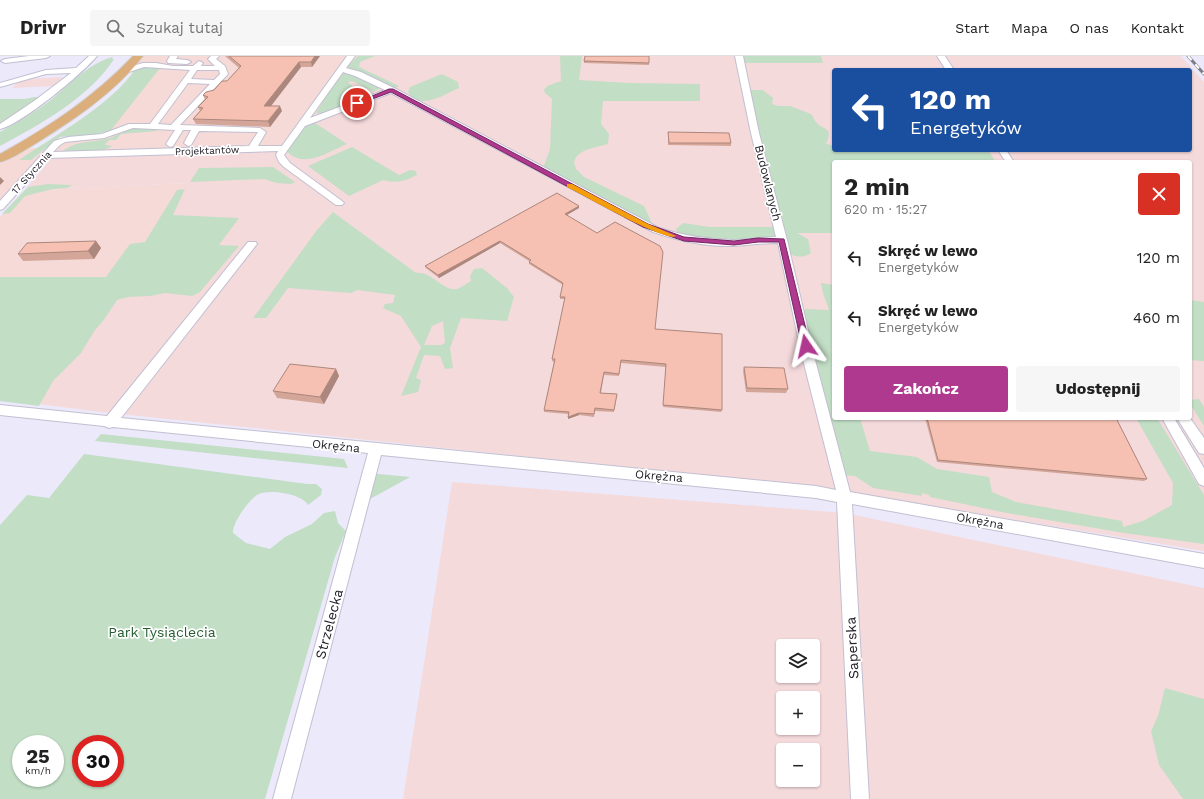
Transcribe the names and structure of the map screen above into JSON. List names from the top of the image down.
{
  "streets": {
    "street": [
      "Projektantów",
      "17 Stycznia",
      "Budowlanych",
      "Okrężna",
      "Strzelecka",
      "Saperska"
    ]
  },
  "crossings": [
    ["Projektantów", "17 Stycznia"],
    ["Budowlanych", "Okrężna"],
    ["Budowlanych", "Saperska"],
    ["Okrężna", "Strzelecka"],
    ["Okrężna", "Saperska"]
  ],
  "parks": ["Park Tysiąclecia"],
  "page": {
    "header": "Drivr",
    "search": "Szukaj tutaj",
    "nav": [
      "Start",
      "Mapa",
      "O nas",
      "Kontakt"
    ],
    "turn": ["120 m", "Energetyków"],
    "heading": ["2 min", "620 m · 15:27"],
    "list": [
      {
        "name": "Skręć w lewo",
        "note": "Energetyków",
        "value": "120 m"
      },
      {
        "name": "Skręć w lewo",
        "note": "Energetyków",
        "value": "460 m"
      }
    ],
    "buttons": ["Zakończ", "Udostępnij"],
    "map_buttons": ["+", "−"],
    "speed": "25 km/h",
    "limit": "30"
  }
}
